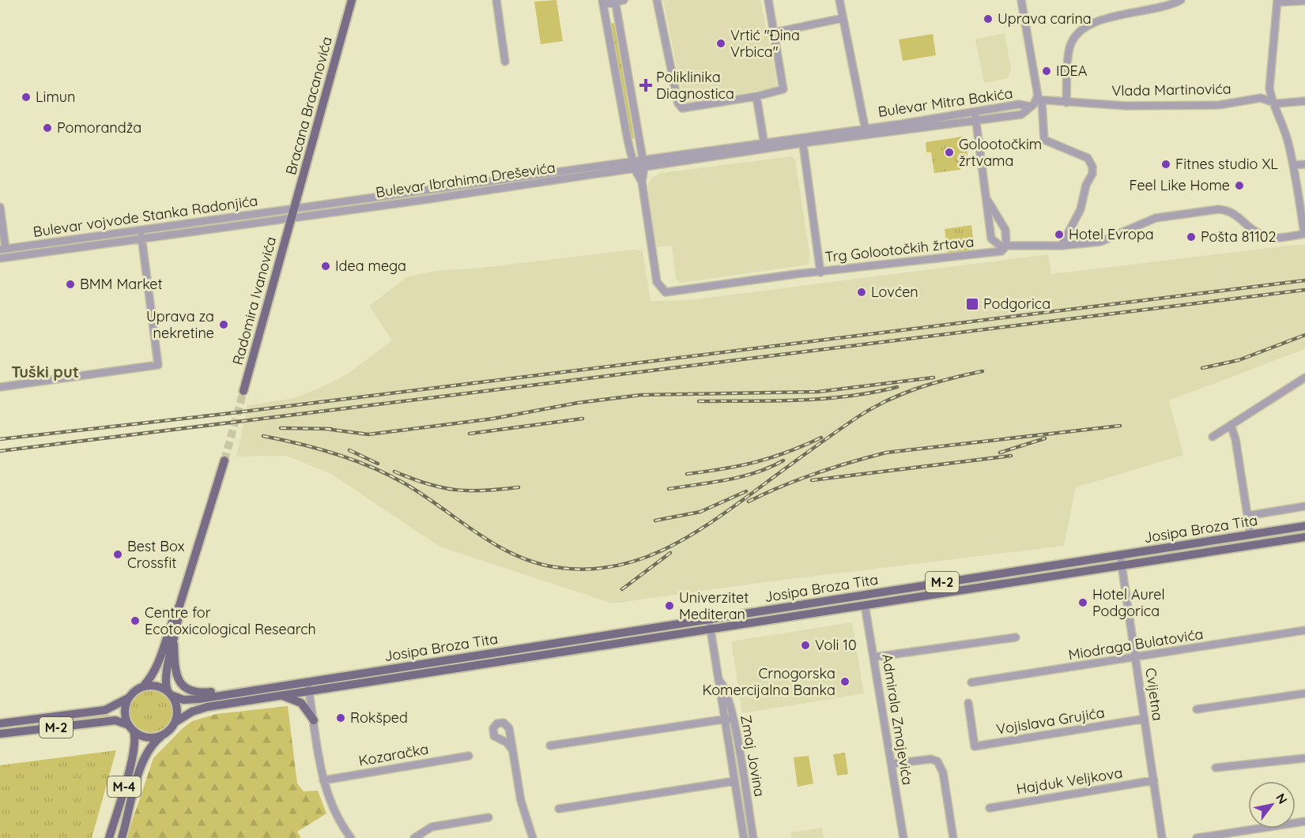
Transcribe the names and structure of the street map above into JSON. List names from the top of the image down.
{
  "streets": {
    "main road": [
      "Bracana Bracanovića",
      "Radomira Ivanovića",
      "Josipa Broza Tita",
      "M-2",
      "M-4"
    ],
    "street": [
      "Vlada Martinovića",
      "Bulevar Mitra Bakića",
      "Bulevar Ibrahima Dreševića",
      "Bulevar vojvode Stanka Radonjića",
      "Trg Golootočkih žrtava",
      "Miodraga Bulatovića",
      "Cvijetna",
      "Admirala Zmajevića",
      "Vojislava Grujića",
      "Kozaračka",
      "Zmaj Jovina",
      "Hajduk Veljkova"
    ]
  },
  "crossings": [
    ["Bulevar Mitra Bakića", "Bulevar Ibrahima Dreševića"],
    ["Bulevar Mitra Bakića", "Trg Golootočkih žrtava"],
    ["Bracana Bracanovića", "Bulevar Ibrahima Dreševića"],
    ["Bracana Bracanovića", "Bulevar vojvode Stanka Radonjića"],
    ["Bracana Bracanovića", "Radomira Ivanovića"],
    ["Bulevar Ibrahima Dreševića", "Bulevar vojvode Stanka Radonjića"],
    ["Bulevar Ibrahima Dreševića", "Radomira Ivanovića"],
    ["Bulevar vojvode Stanka Radonjića", "Radomira Ivanovića"],
    ["Josipa Broza Tita", "M-2"],
    ["Josipa Broza Tita", "Cvijetna"],
    ["Josipa Broza Tita", "Admirala Zmajevića"],
    ["Josipa Broza Tita", "Zmaj Jovina"],
    ["Josipa Broza Tita", "M-4"],
    ["M-2", "M-4"],
    ["Miodraga Bulatovića", "Cvijetna"],
    ["Cvijetna", "Vojislava Grujića"],
    ["Cvijetna", "Hajduk Veljkova"]
  ],
  "districts": ["Tuški put"],
  "places": {
    "other": [
      "Uprava carina",
      "Vrtić \"Đina Vrbica\"",
      "IDEA",
      "Limun",
      "Pomorandža",
      "Golootočkim žrtvama",
      "Fitnes studio XL",
      "Feel Like Home",
      "Hotel Evropa",
      "Pošta 81102",
      "Idea mega",
      "BMM Market",
      "Lovćen",
      "Uprava za nekretine",
      "Best Box Crossfit",
      "Hotel Aurel Podgorica",
      "Univerzitet Mediteran",
      "Centre for Ecotoxicological Research",
      "Voli 10",
      "Crnogorska Komercijalna Banka",
      "Rokšped"
    ],
    "health": ["Poliklinika Diagnostica"],
    "transit": ["Podgorica"]
  },
  "north": "top right"
}
